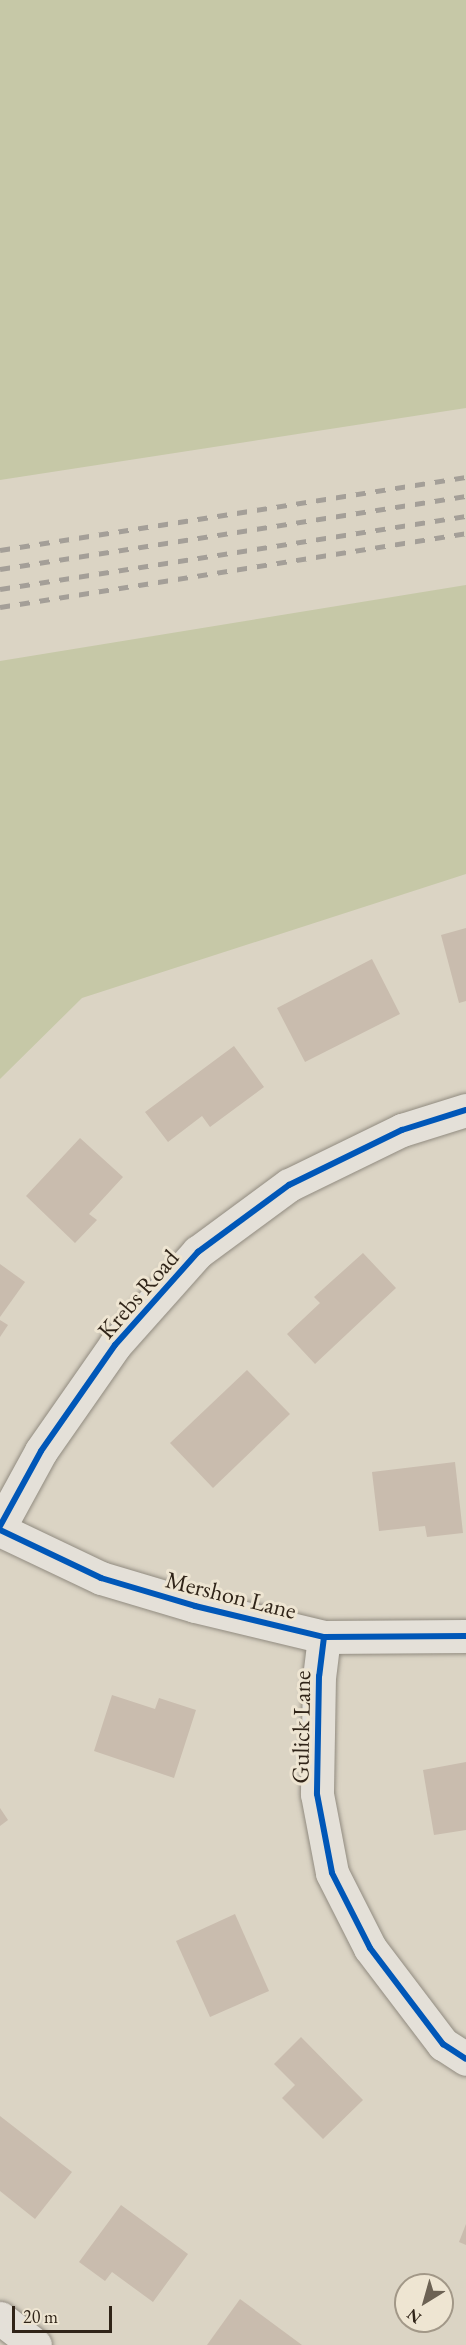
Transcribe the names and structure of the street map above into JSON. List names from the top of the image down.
{
  "streets": {
    "street": ["Krebs Road", "Mershon Lane", "Gulick Lane"]
  },
  "crossings": [
    ["Krebs Road", "Mershon Lane"],
    ["Mershon Lane", "Gulick Lane"]
  ],
  "scale_bar": "20 m",
  "north": "bottom left"
}
